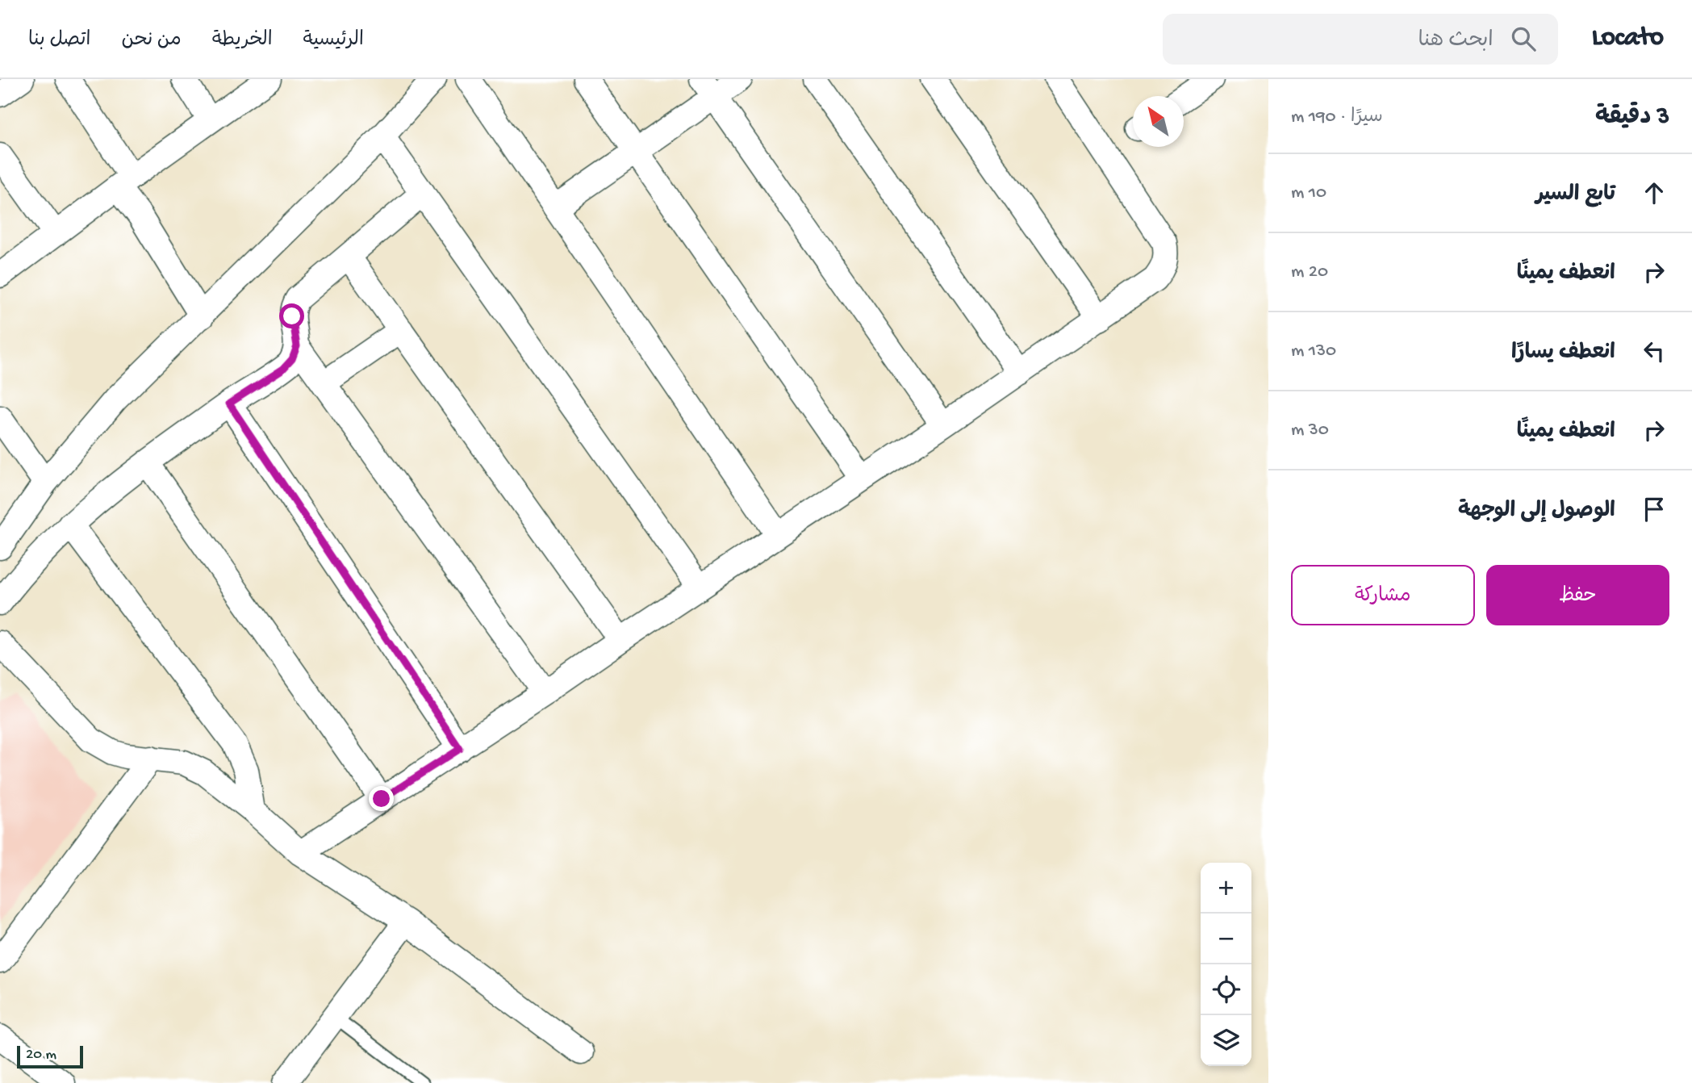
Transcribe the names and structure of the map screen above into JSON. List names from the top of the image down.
{
  "scale_bar": "20 m",
  "north": "top left",
  "page": {
    "header": "Locato",
    "search": "ابحث هنا",
    "nav": [
      "الرئيسية",
      "الخريطة",
      "من نحن",
      "اتصل بنا"
    ],
    "heading": ["3 دقيقة", "سيرًا · 190 m"],
    "list": [
      ["تابع السير", "10 m"],
      ["انعطف يمينًا", "20 m"],
      ["انعطف يسارًا", "130 m"],
      ["انعطف يمينًا", "30 m"],
      "الوصول إلى الوجهة"
    ],
    "buttons": ["حفظ", "مشاركة"],
    "map_buttons": ["+", "−"],
    "scale": "20 m"
  }
}
